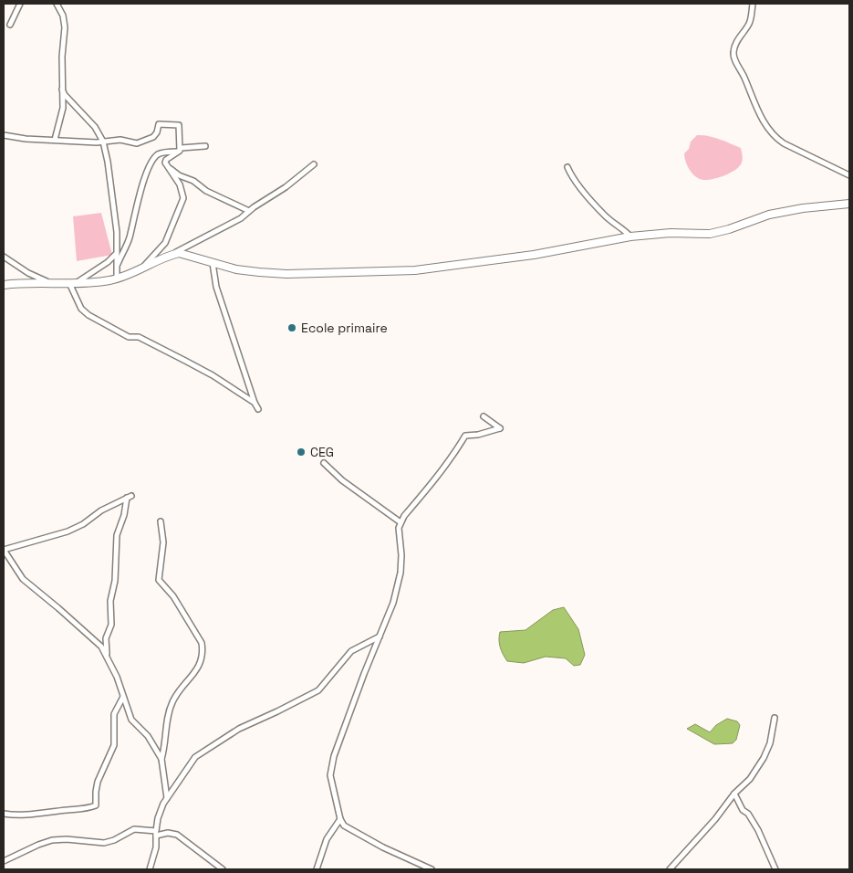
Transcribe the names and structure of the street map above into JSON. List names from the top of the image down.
{
  "places": ["Ecole primaire", "CEG"]
}
